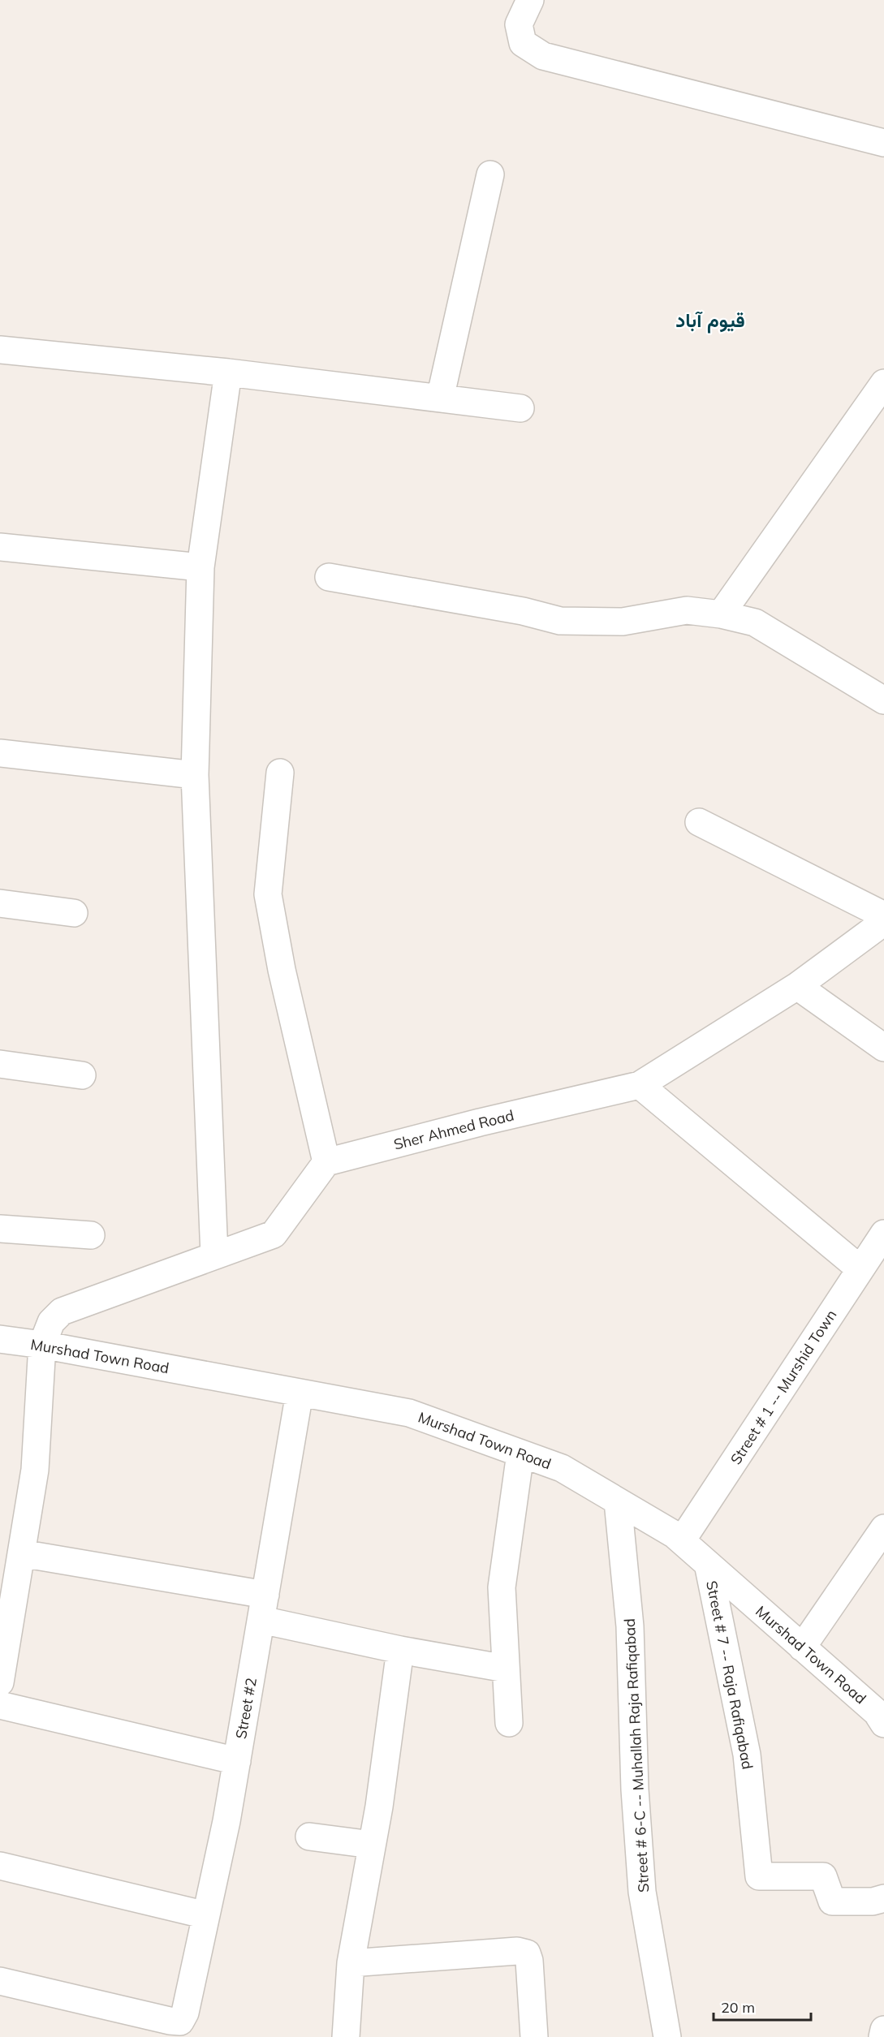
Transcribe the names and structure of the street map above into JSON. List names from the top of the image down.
{
  "streets": {
    "street": [
      "Sher Ahmed Road",
      "Murshad Town Road",
      "Street # 1 -- Murshid Town",
      "Street # 7 -- Raja Rafiqabad",
      "Street #2",
      "Street # 6-C -- Muhallah Raja Rafiqabad"
    ]
  },
  "crossings": [
    ["Murshad Town Road", "Street # 1 -- Murshid Town"],
    ["Murshad Town Road", "Street # 7 -- Raja Rafiqabad"],
    ["Murshad Town Road", "Street #2"],
    ["Murshad Town Road", "Street # 6-C -- Muhallah Raja Rafiqabad"]
  ],
  "districts": ["قیوم آباد"],
  "scale_bar": "20 m"
}
